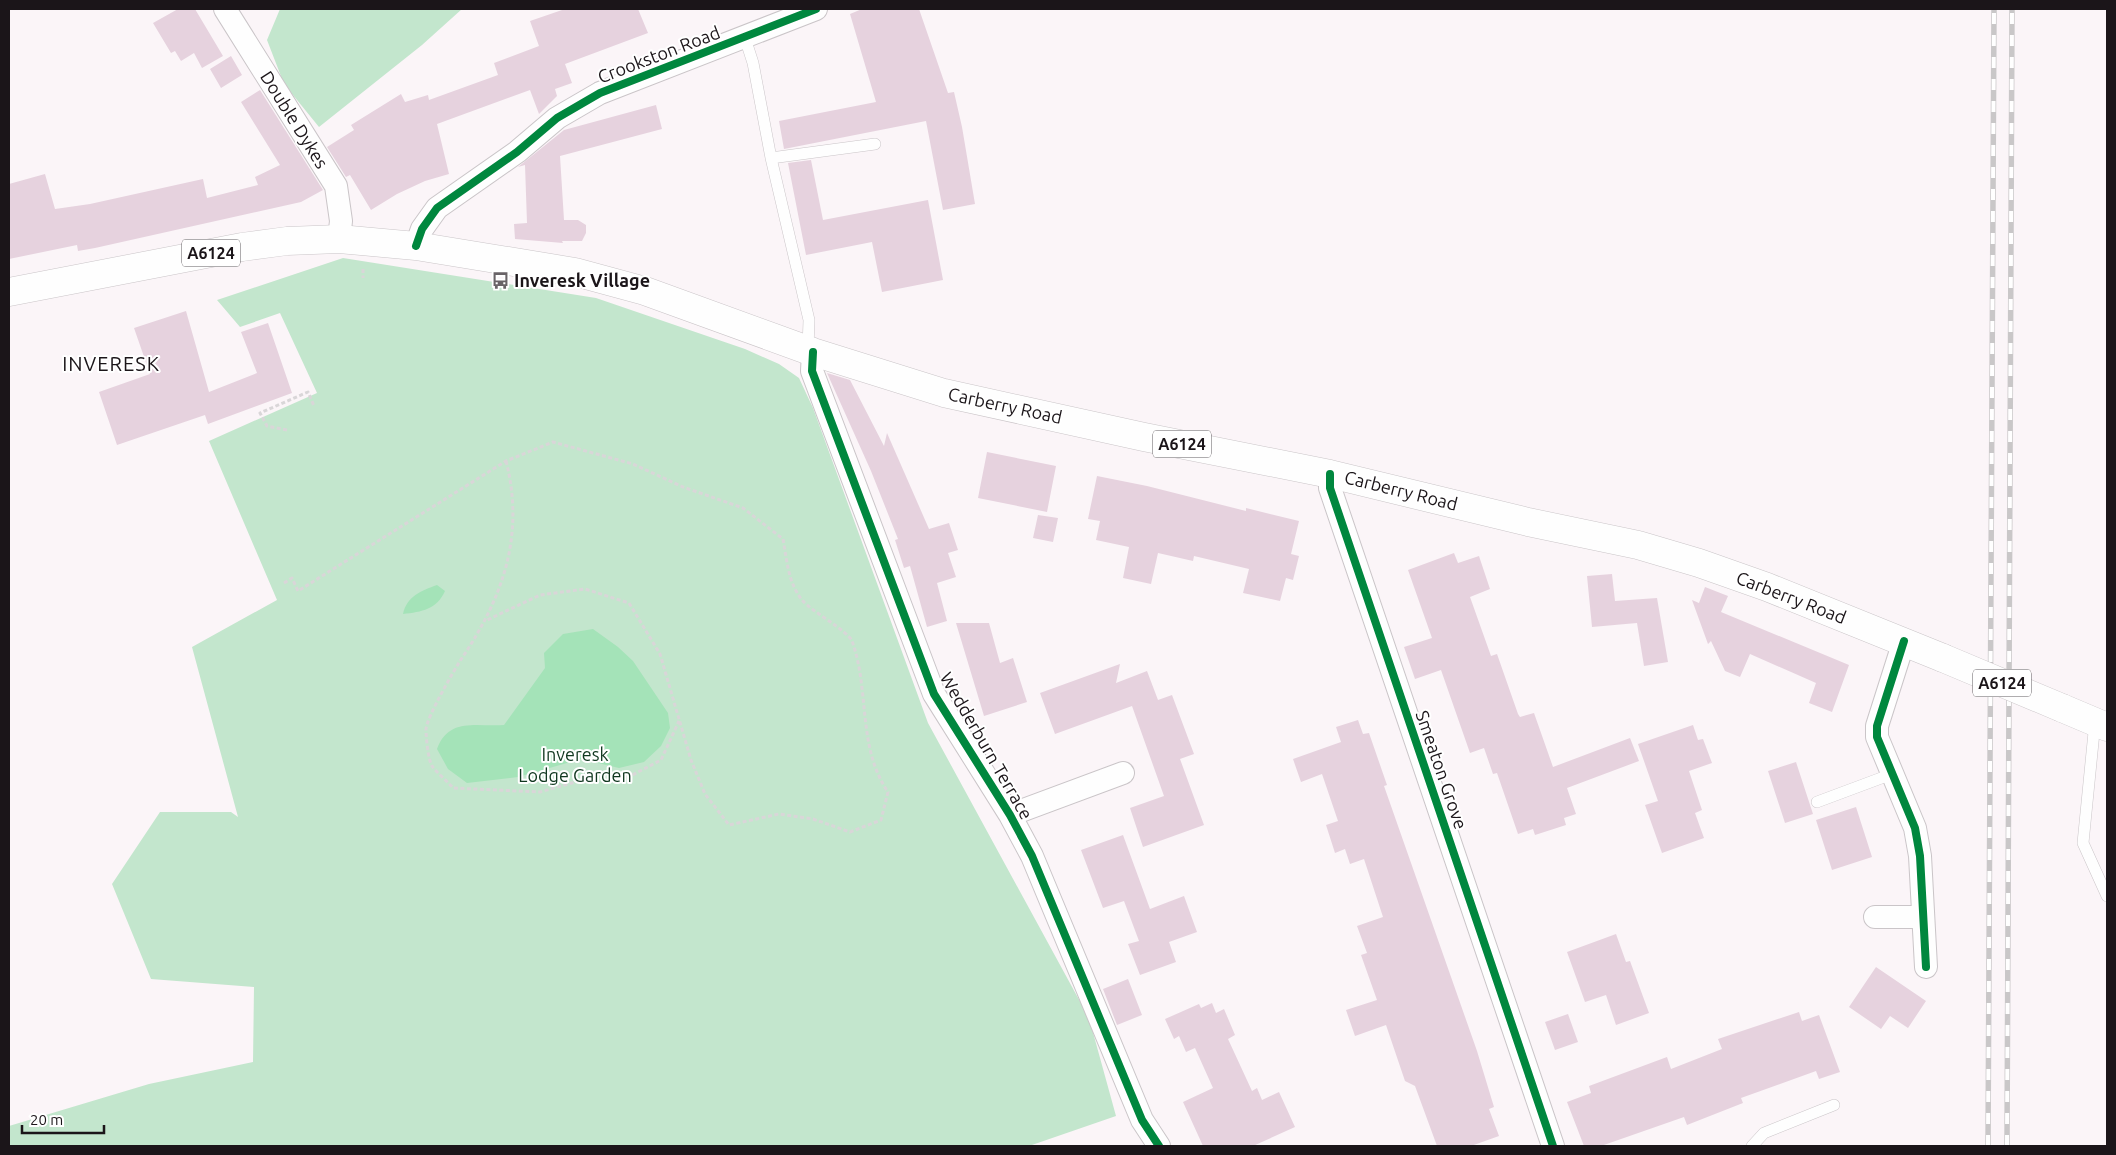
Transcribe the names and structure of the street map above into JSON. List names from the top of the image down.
{
  "streets": {
    "main road": ["A6124", "Carberry Road"],
    "street": [
      "Crookston Road",
      "Double Dykes",
      "Wedderburn Terrace",
      "Smeaton Grove"
    ]
  },
  "crossings": [
    ["Crookston Road", "A6124"],
    ["Crookston Road", "Carberry Road"],
    ["Double Dykes", "A6124"],
    ["A6124", "Carberry Road"],
    ["Carberry Road", "Wedderburn Terrace"],
    ["Carberry Road", "Smeaton Grove"]
  ],
  "districts": ["INVERESK"],
  "parks": ["Inveresk Lodge Garden"],
  "places": {
    "bus stop": ["Inveresk Village"]
  },
  "scale_bar": "20 m"
}
